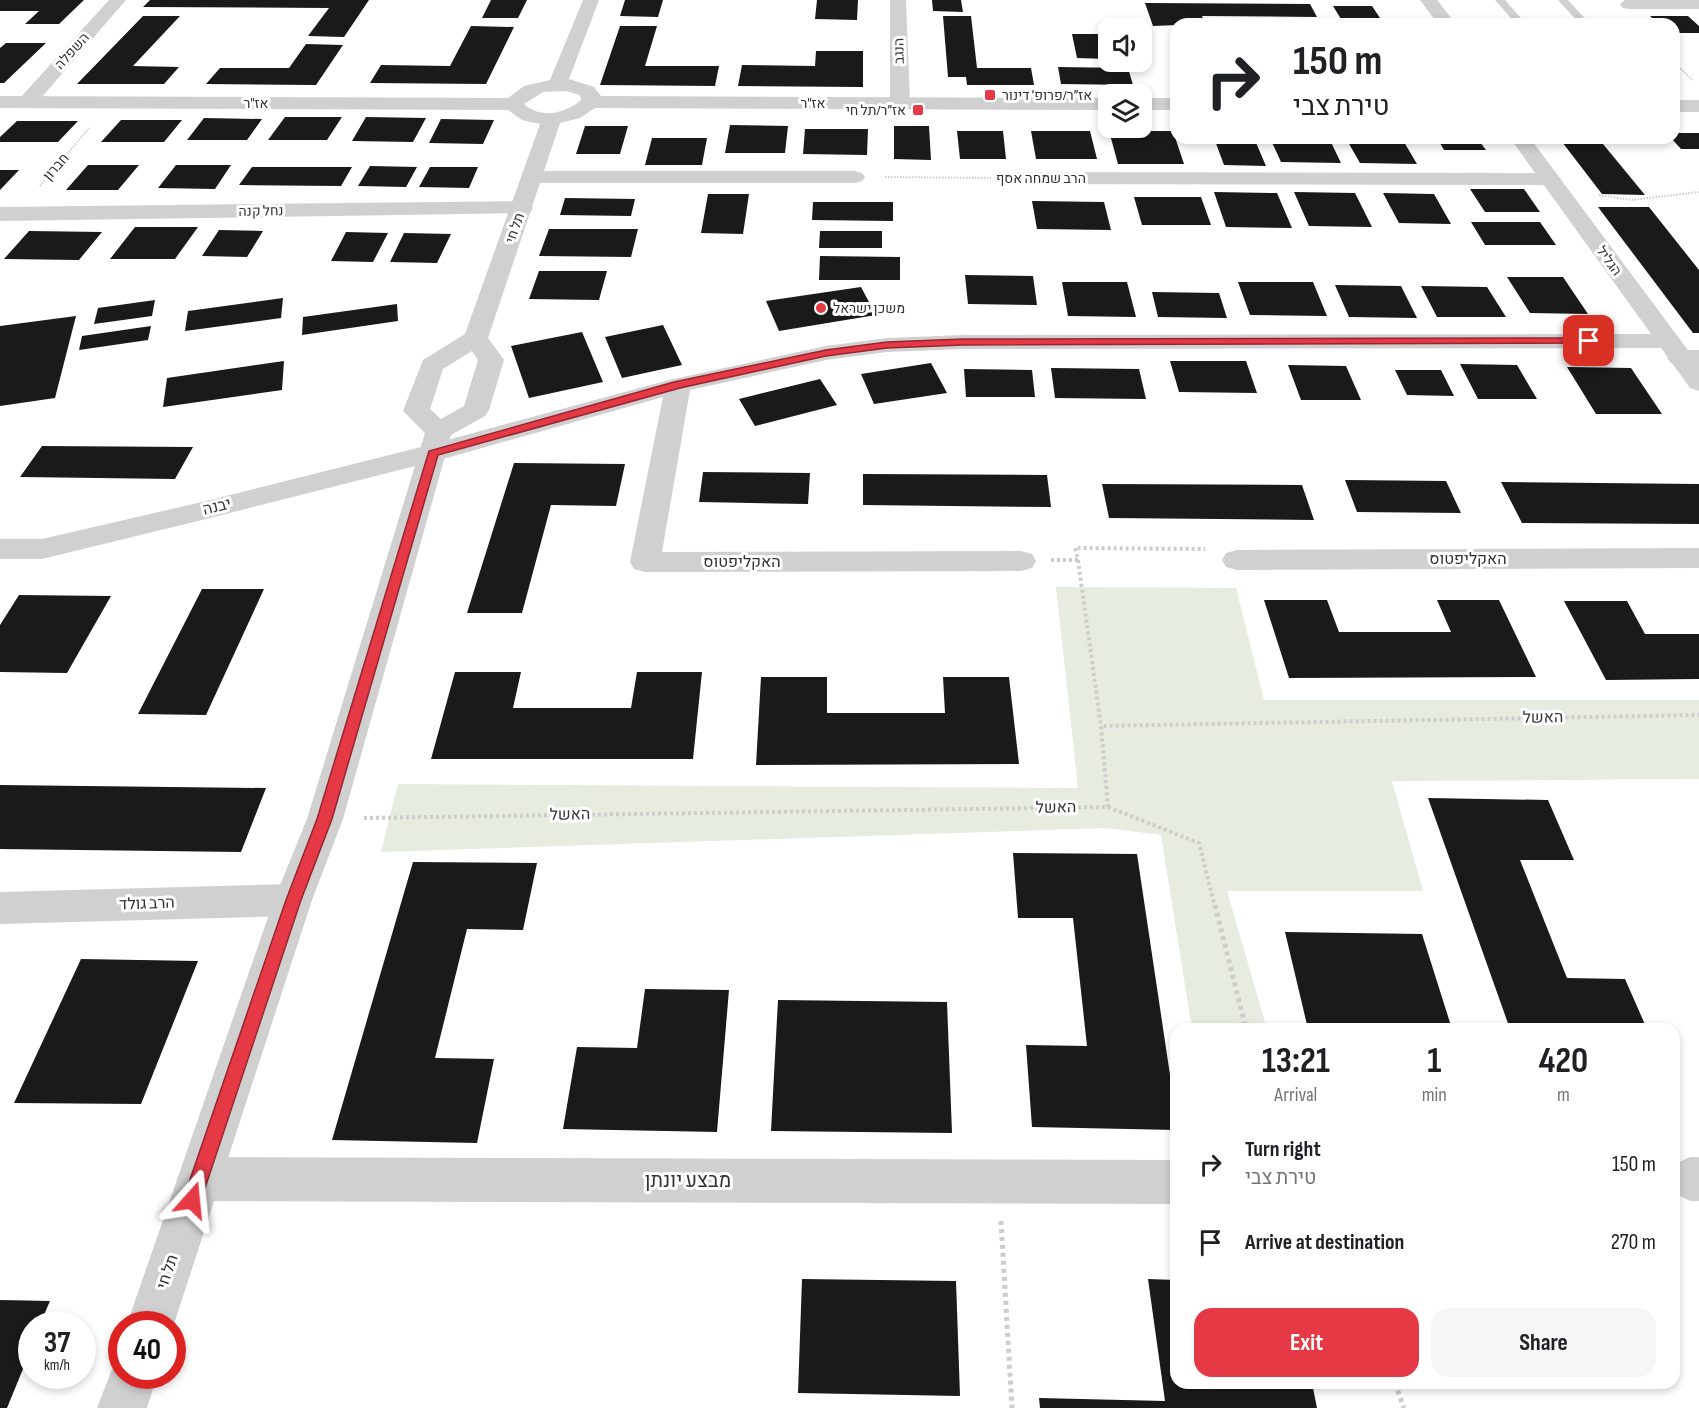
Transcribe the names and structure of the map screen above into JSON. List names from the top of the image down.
{
  "streets": {
    "street": [
      "השפלה",
      "הנגב",
      "אז\"ר",
      "הרב שמחה אסף",
      "נחל קנה",
      "תל חי",
      "הגליל",
      "יבנה",
      "האקליפטוס",
      "הרב גולד",
      "מבצע יונתן"
    ],
    "path": ["חברון", "האשל"]
  },
  "crossings": [
    ["השפלה", "אז\"ר"],
    ["הנגב", "אז\"ר"],
    ["אז\"ר", "חברון"],
    ["חברון", "נחל קנה"],
    ["הרב שמחה אסף", "הגליל"],
    ["נחל קנה", "תל חי"],
    ["תל חי", "יבנה"],
    ["תל חי", "האשל"],
    ["תל חי", "הרב גולד"],
    ["תל חי", "מבצע יונתן"]
  ],
  "places": {
    "transit": ["אז״ר/פרופ׳ דינור", "אז״ר/תל חי"],
    "other": ["משכן ישראל"]
  },
  "page": {
    "turn": ["150 m", "טירת צבי"],
    "eta": [
      "13:21",
      "Arrival",
      "1",
      "min",
      "420",
      "m"
    ],
    "list": [
      {
        "name": "Turn right",
        "note": "טירת צבי",
        "value": "150 m"
      },
      {
        "name": "Arrive at destination",
        "value": "270 m"
      }
    ],
    "buttons": ["Exit", "Share"],
    "speed": "37 km/h",
    "limit": "40"
  }
}
